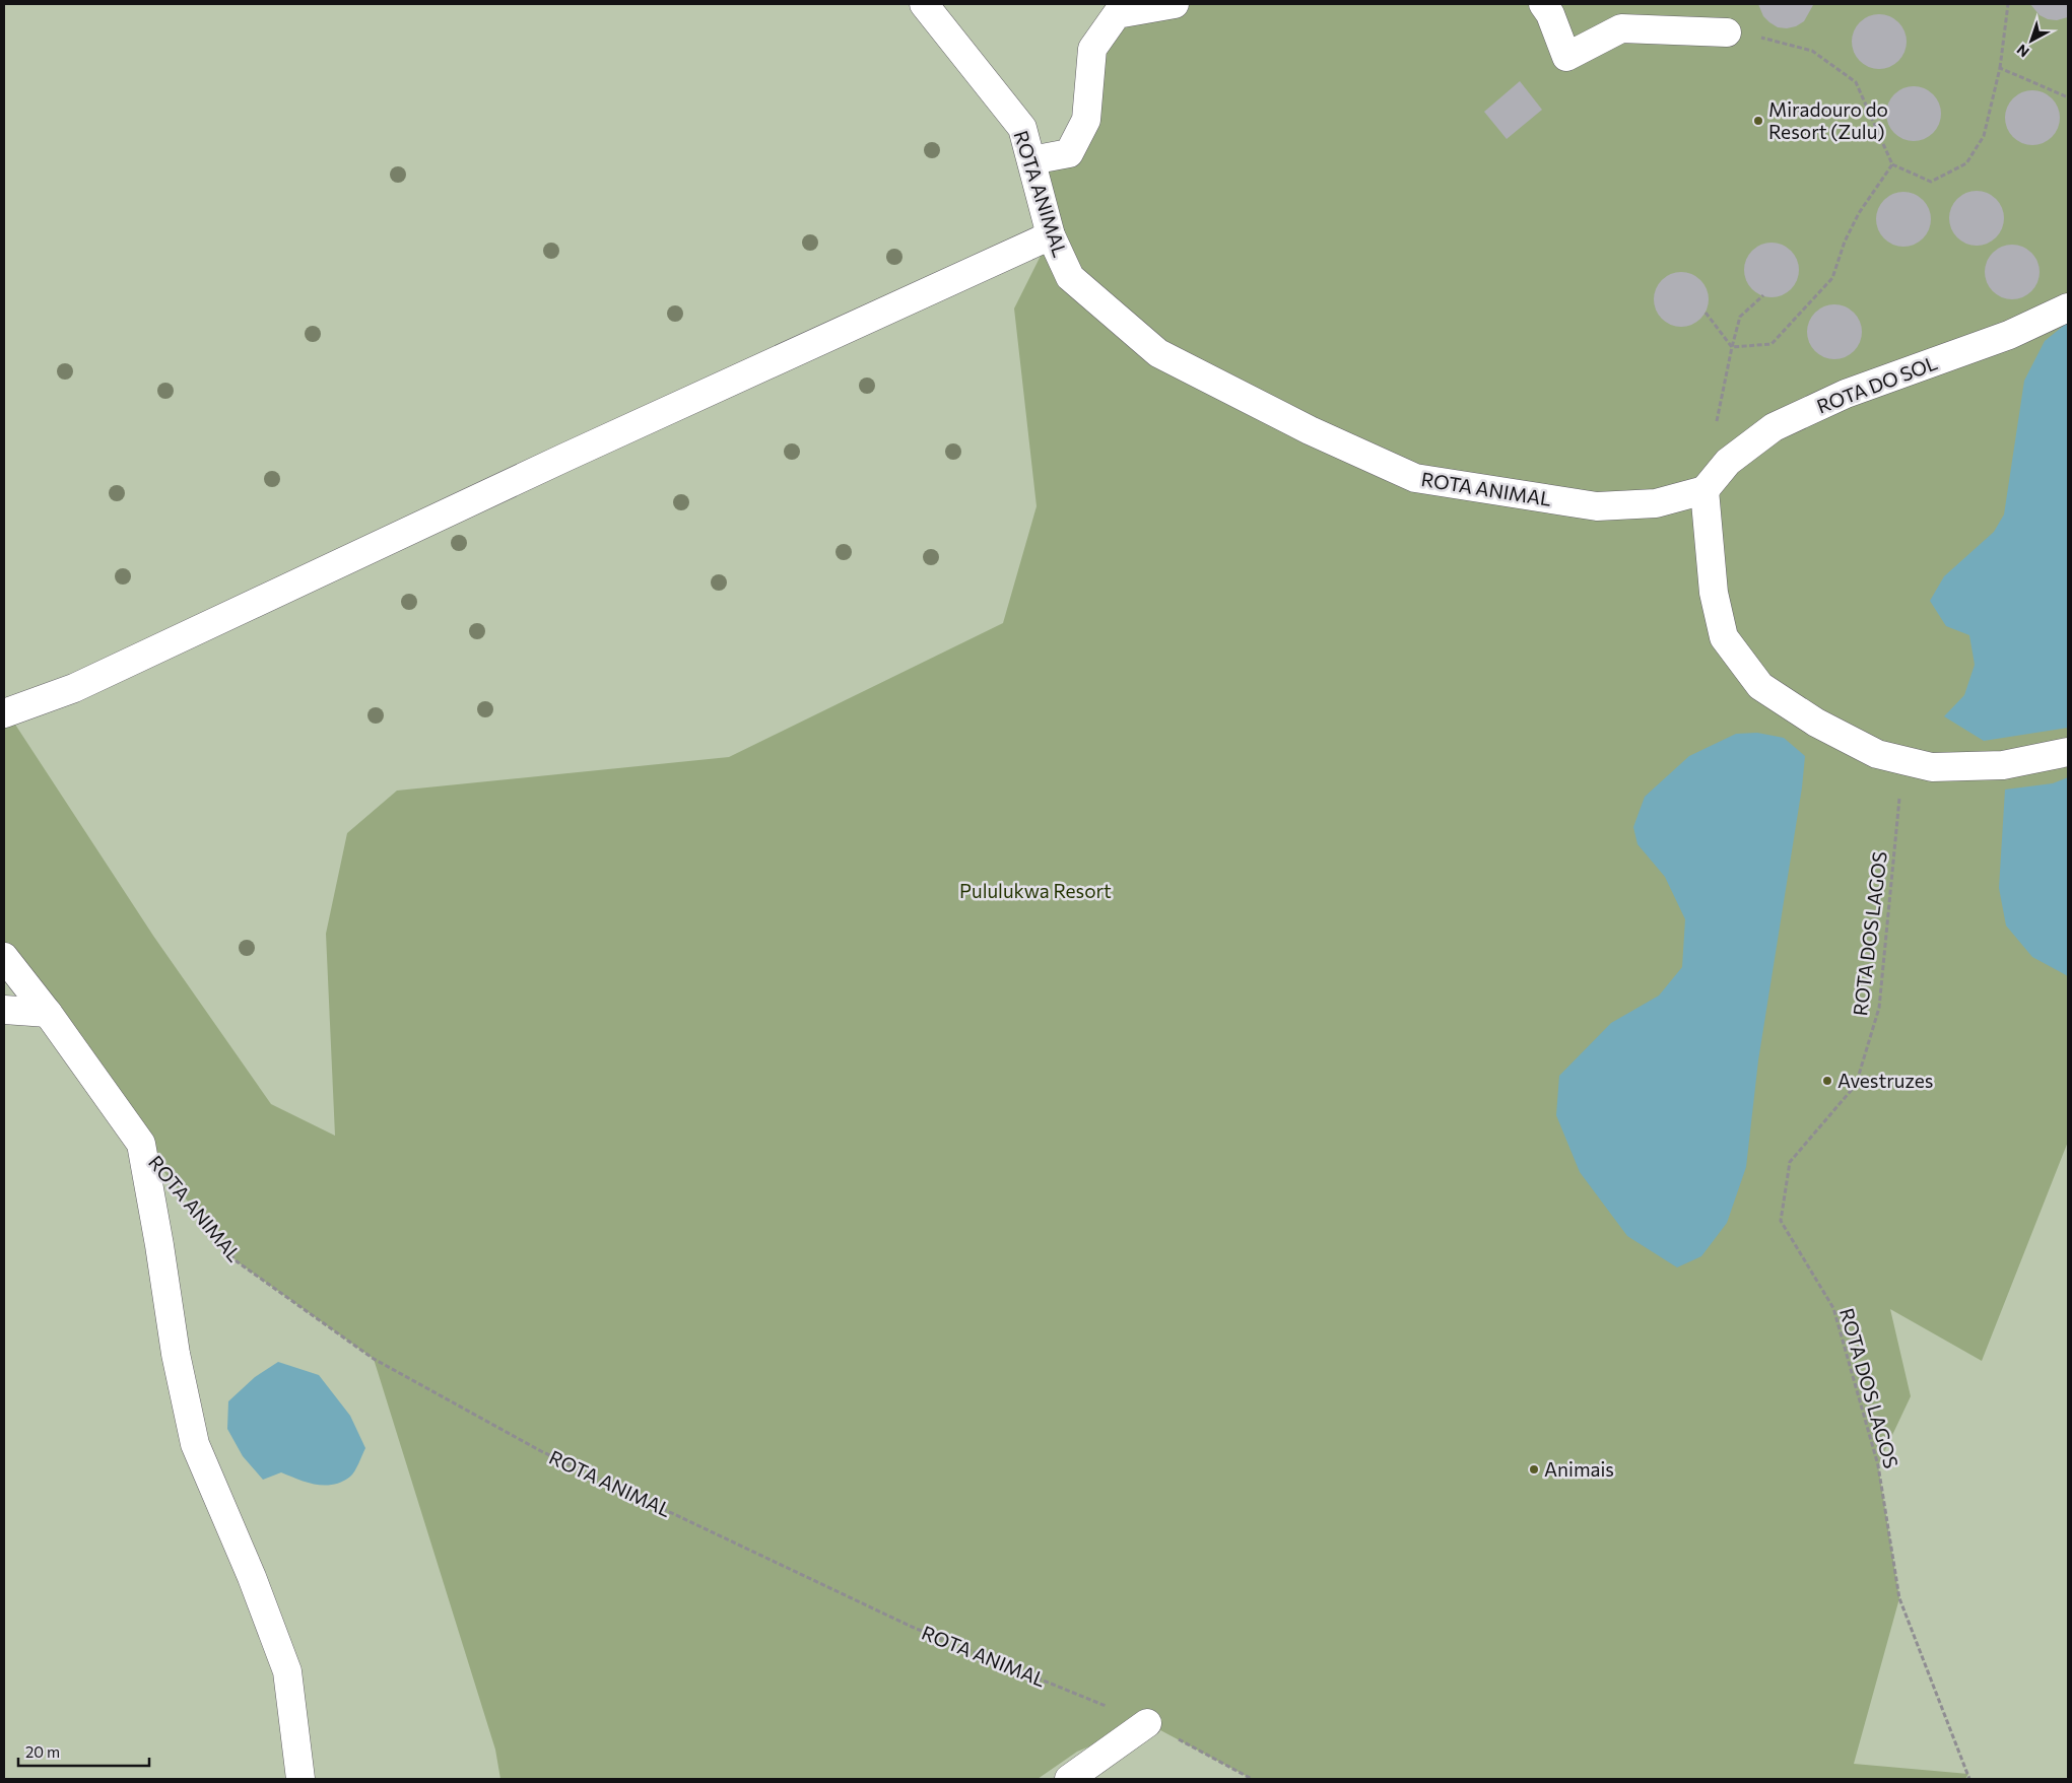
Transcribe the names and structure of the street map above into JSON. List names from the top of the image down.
{
  "streets": {
    "street": ["ROTA ANIMAL", "ROTA DO SOL"],
    "path": ["ROTA DOS LAGOS"]
  },
  "crossings": [
    ["ROTA ANIMAL", "ROTA DO SOL"]
  ],
  "parks": ["Pululukwa Resort"],
  "places": ["Miradouro do Resort (Zulu)", "Avestruzes", "Animais"],
  "scale_bar": "20 m",
  "north": "bottom left"
}
